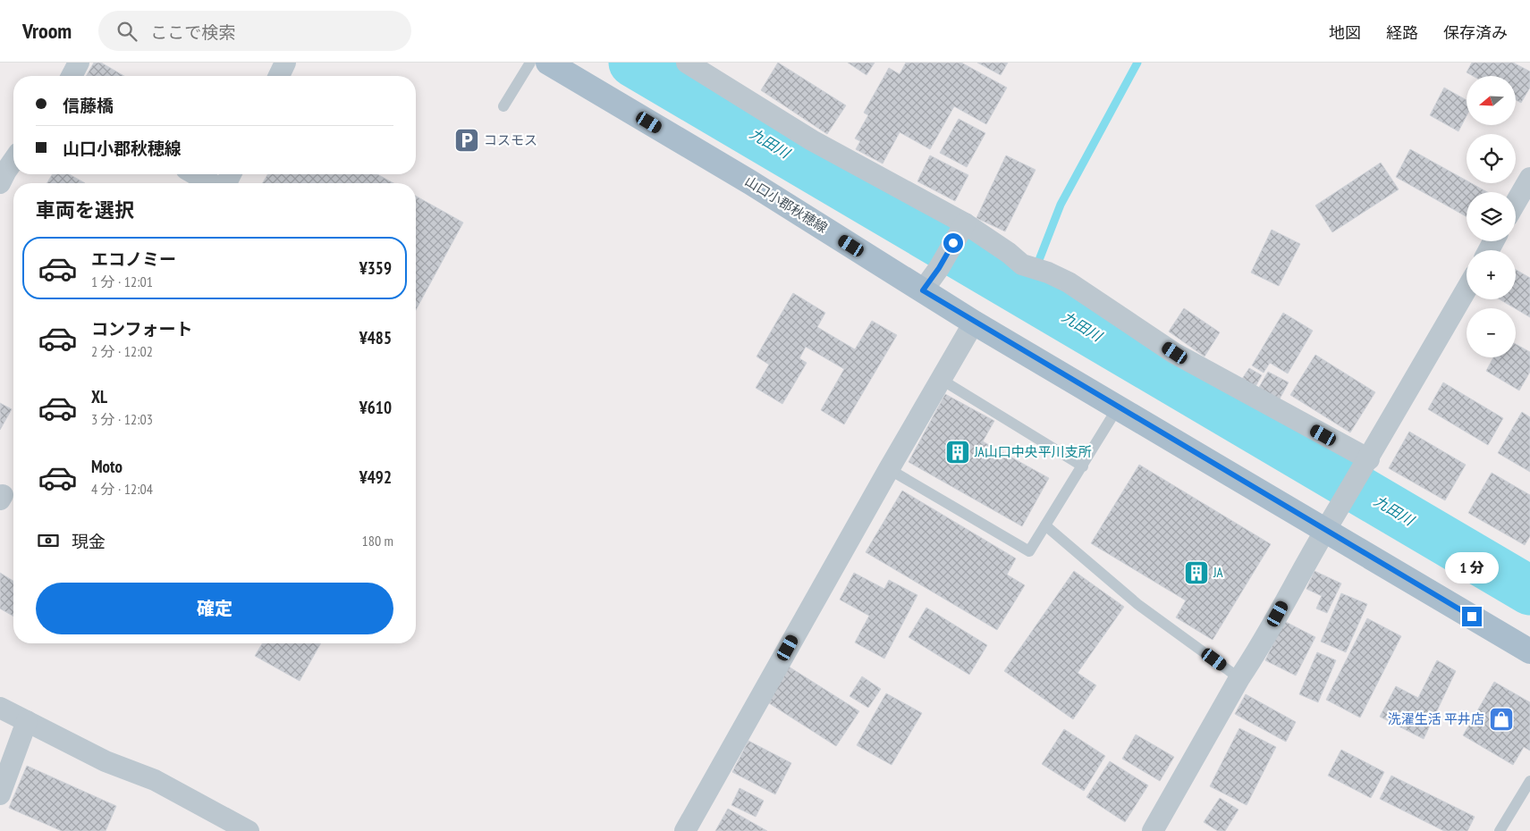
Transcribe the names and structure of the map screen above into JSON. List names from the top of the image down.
{
  "streets": {
    "main road": ["山口小郡秋穂線"]
  },
  "water": ["九田川"],
  "places": {
    "parking": ["コスモス"],
    "building": ["JA山口中央平川支所", "JA"],
    "shop": ["洗濯生活 平井店"]
  },
  "north": "left",
  "page": {
    "header": "Vroom",
    "search": "ここで検索",
    "nav": ["地図", "経路", "保存済み"],
    "map_buttons": ["+", "−"],
    "banner": ["信藤橋", "山口小郡秋穂線"],
    "heading": "車両を選択",
    "list": [
      {
        "name": "エコノミー",
        "note": "1 分 · 12:01",
        "value": "¥359"
      },
      {
        "name": "コンフォート",
        "note": "2 分 · 12:02",
        "value": "¥485"
      },
      {
        "name": "XL",
        "note": "3 分 · 12:03",
        "value": "¥610"
      },
      {
        "name": "Moto",
        "note": "4 分 · 12:04",
        "value": "¥492"
      }
    ],
    "pay": ["現金", "180 m"],
    "bubble": "1 分",
    "buttons": "確定"
  }
}
